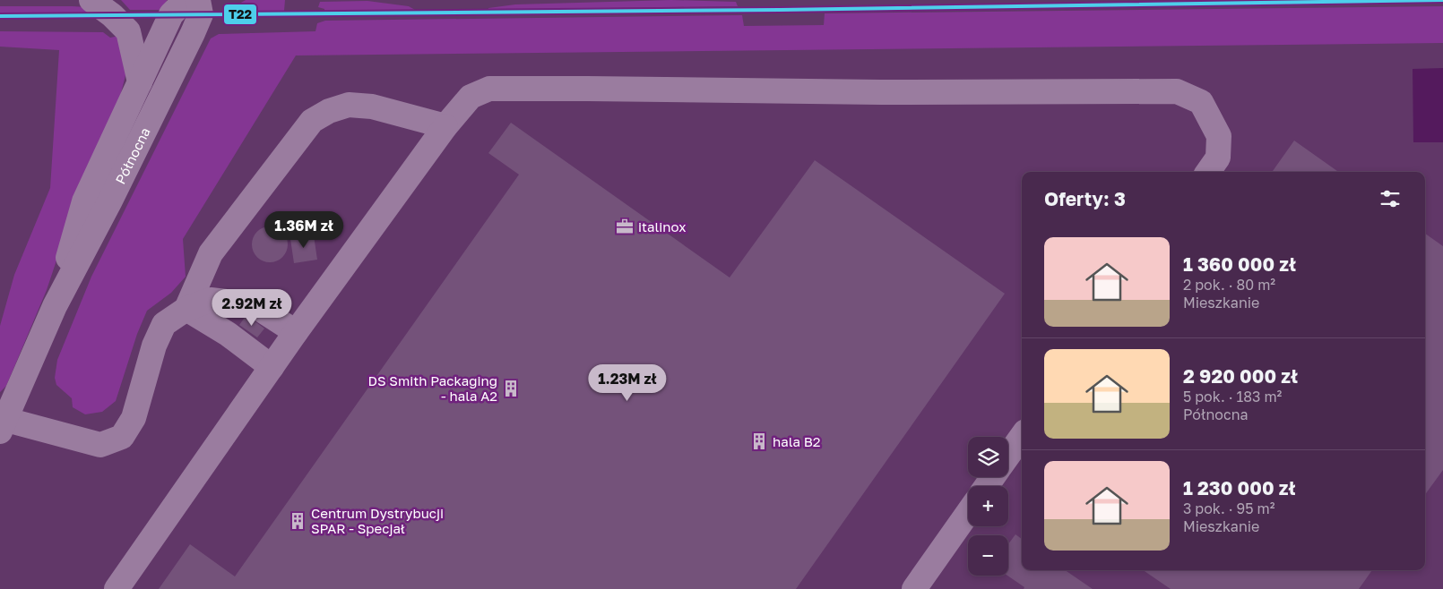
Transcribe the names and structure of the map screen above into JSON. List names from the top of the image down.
{
  "streets": {
    "street": ["Północna"]
  },
  "places": {
    "office": ["italinox"],
    "building": ["DS Smith Packaging - hala A2", "hala B2", "Centrum Dystrybucji SPAR - Specjał"]
  },
  "lines": ["transit line T22"],
  "page": {
    "heading": "Oferty: 3",
    "price": ["1.36M zł", "2.92M zł", "1.23M zł"],
    "list": [
      {
        "name": "1 360 000 zł",
        "note": "2 pok. · 80 m² · Mieszkanie"
      },
      {
        "name": "2 920 000 zł",
        "note": "5 pok. · 183 m² · Północna"
      },
      {
        "name": "1 230 000 zł",
        "note": "3 pok. · 95 m² · Mieszkanie"
      }
    ],
    "map_buttons": ["+", "−"]
  }
}
